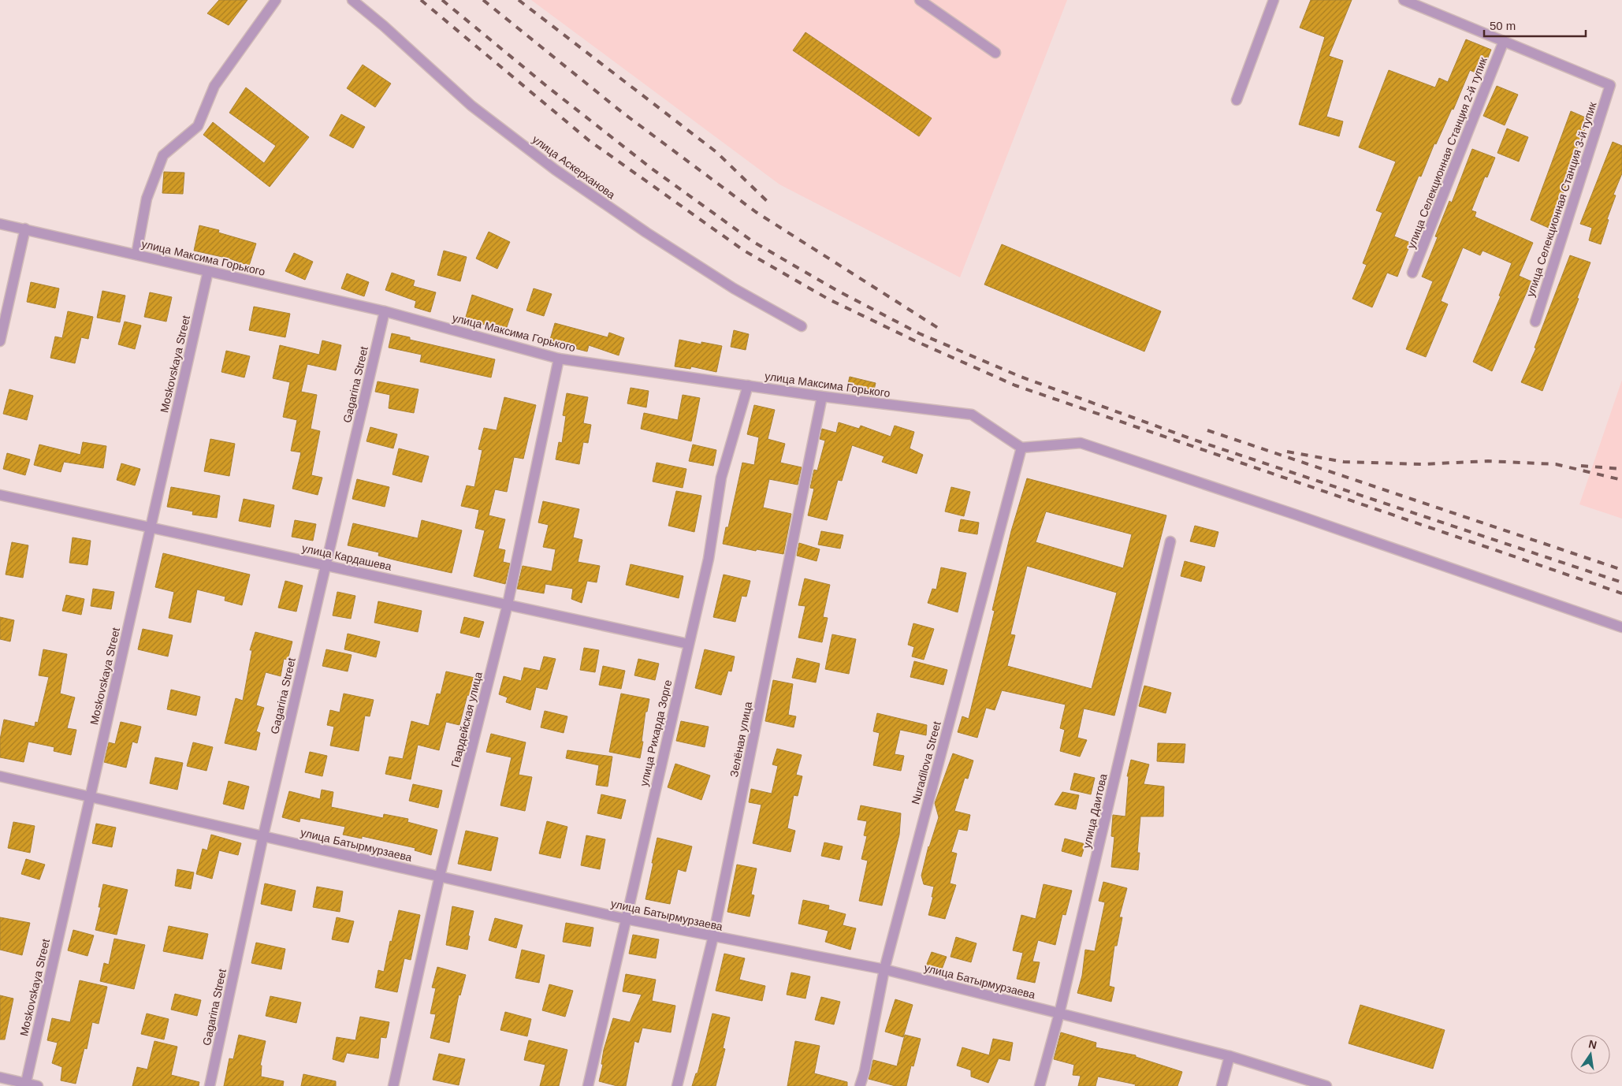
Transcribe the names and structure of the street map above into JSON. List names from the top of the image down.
{
  "streets": {
    "street": [
      "улица Селекционная Станция 2-й тупик",
      "улица Аскерханова",
      "улица Селекционная Станция 3-й тупик",
      "улица Максима Горького",
      "Moskovskaya Street",
      "Gagarina Street",
      "улица Кардашева",
      "Гвардейская улица",
      "улица Рихарда Зорге",
      "Зелёная улица",
      "Nuradilova Street",
      "улица Даитова",
      "улица Батырмурзаева"
    ]
  },
  "crossings": [
    ["улица Селекционная Станция 2-й тупик", "улица Селекционная Станция 3-й тупик"],
    ["улица Максима Горького", "Moskovskaya Street"],
    ["улица Максима Горького", "Gagarina Street"],
    ["улица Максима Горького", "Гвардейская улица"],
    ["улица Максима Горького", "улица Рихарда Зорге"],
    ["улица Максима Горького", "Зелёная улица"],
    ["улица Максима Горького", "Nuradilova Street"],
    ["Moskovskaya Street", "улица Кардашева"],
    ["Moskovskaya Street", "улица Батырмурзаева"],
    ["Gagarina Street", "улица Кардашева"],
    ["Gagarina Street", "улица Батырмурзаева"],
    ["улица Кардашева", "Гвардейская улица"],
    ["улица Кардашева", "улица Рихарда Зорге"],
    ["Гвардейская улица", "улица Батырмурзаева"],
    ["улица Рихарда Зорге", "улица Батырмурзаева"],
    ["Зелёная улица", "улица Батырмурзаева"],
    ["Nuradilova Street", "улица Батырмурзаева"],
    ["улица Даитова", "улица Батырмурзаева"]
  ],
  "scale_bar": "50 m",
  "north": "top"
}
